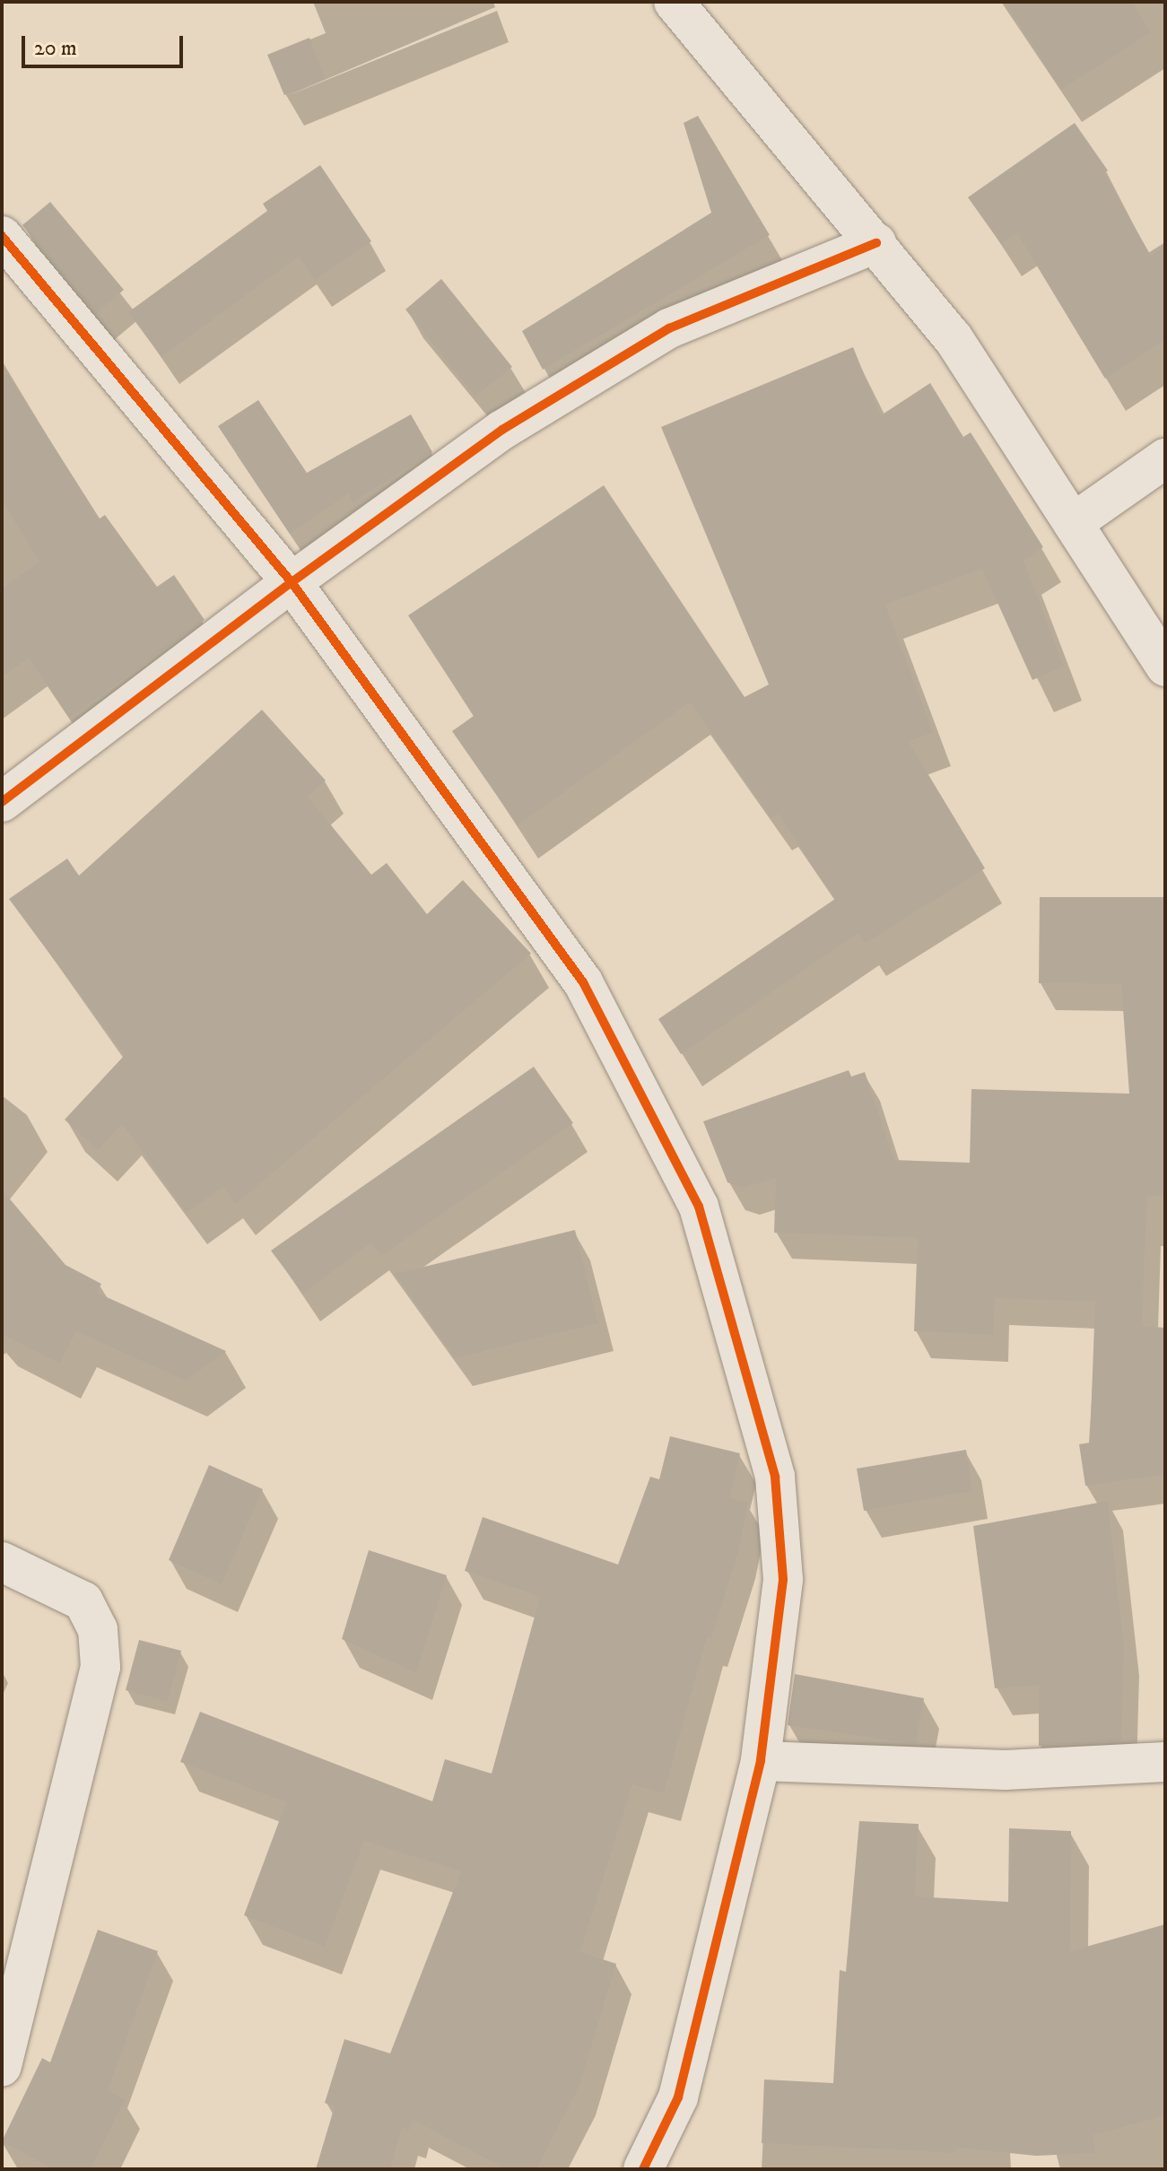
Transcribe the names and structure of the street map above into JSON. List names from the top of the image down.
{
  "scale_bar": "20 m"
}
